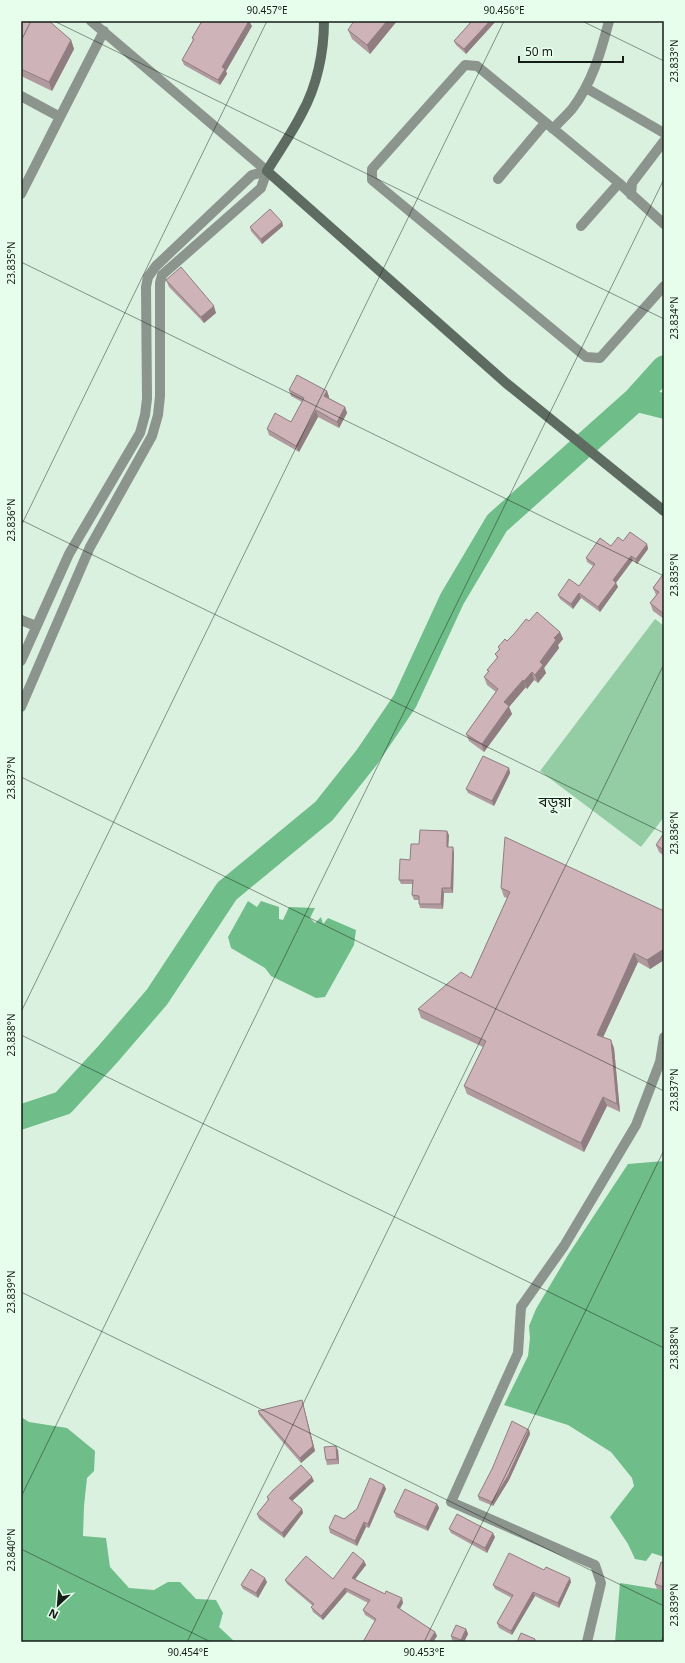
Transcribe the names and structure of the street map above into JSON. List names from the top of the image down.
{
  "districts": ["বড়ুয়া"],
  "scale_bar": "50 m",
  "north": "bottom left",
  "coordinates": [
    "90.457°E",
    "90.456°E",
    "23.833°N",
    "23.835°N",
    "23.834°N",
    "23.836°N",
    "23.837°N",
    "23.838°N",
    "23.839°N",
    "23.840°N",
    "90.454°E",
    "90.453°E"
  ]
}
